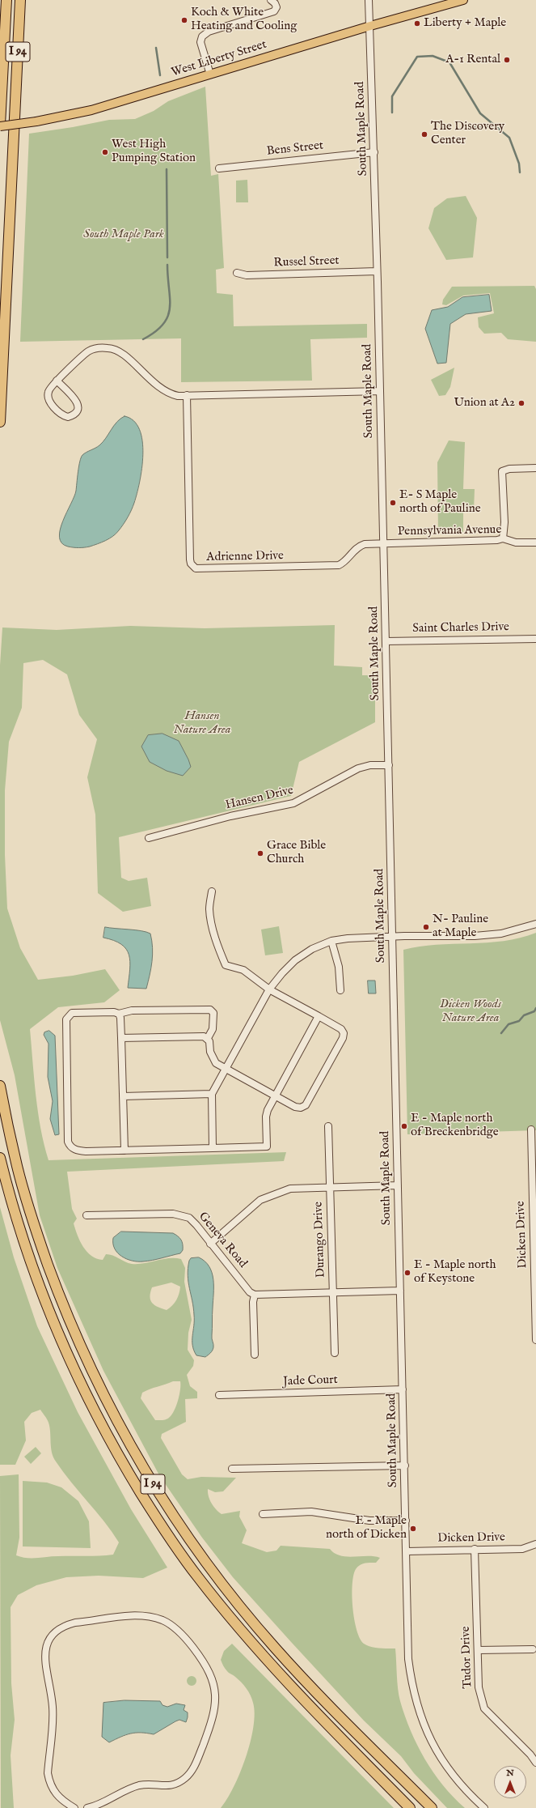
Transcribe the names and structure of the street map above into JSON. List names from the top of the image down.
{
  "streets": {
    "highway": ["I 94"],
    "main road": ["West Liberty Street"],
    "street": [
      "South Maple Road",
      "Bens Street",
      "Russel Street",
      "Pennsylvania Avenue",
      "Adrienne Drive",
      "Saint Charles Drive",
      "Hansen Drive",
      "Dicken Drive",
      "Durango Drive",
      "Geneva Road",
      "Jade Court",
      "Tudor Drive"
    ]
  },
  "crossings": [
    ["I 94", "West Liberty Street"],
    ["West Liberty Street", "South Maple Road"],
    ["South Maple Road", "Bens Street"],
    ["South Maple Road", "Russel Street"],
    ["South Maple Road", "Pennsylvania Avenue"],
    ["South Maple Road", "Adrienne Drive"],
    ["South Maple Road", "Saint Charles Drive"],
    ["South Maple Road", "Hansen Drive"],
    ["South Maple Road", "Dicken Drive"],
    ["South Maple Road", "Jade Court"],
    ["Pennsylvania Avenue", "Adrienne Drive"],
    ["Dicken Drive", "Tudor Drive"]
  ],
  "parks": ["South Maple Park", "Hansen Nature Area", "Dicken Woods Nature Area"],
  "places": [
    "Koch & White Heating and Cooling",
    "Liberty + Maple",
    "A-1 Rental",
    "The Discovery Center",
    "West High Pumping Station",
    "Union at A2",
    "E- S Maple north of Pauline",
    "Grace Bible Church",
    "N- Pauline at Maple",
    "E - Maple north of Breckenbridge",
    "E - Maple north of Keystone",
    "E - Maple north of Dicken"
  ],
  "north": "top"
}
